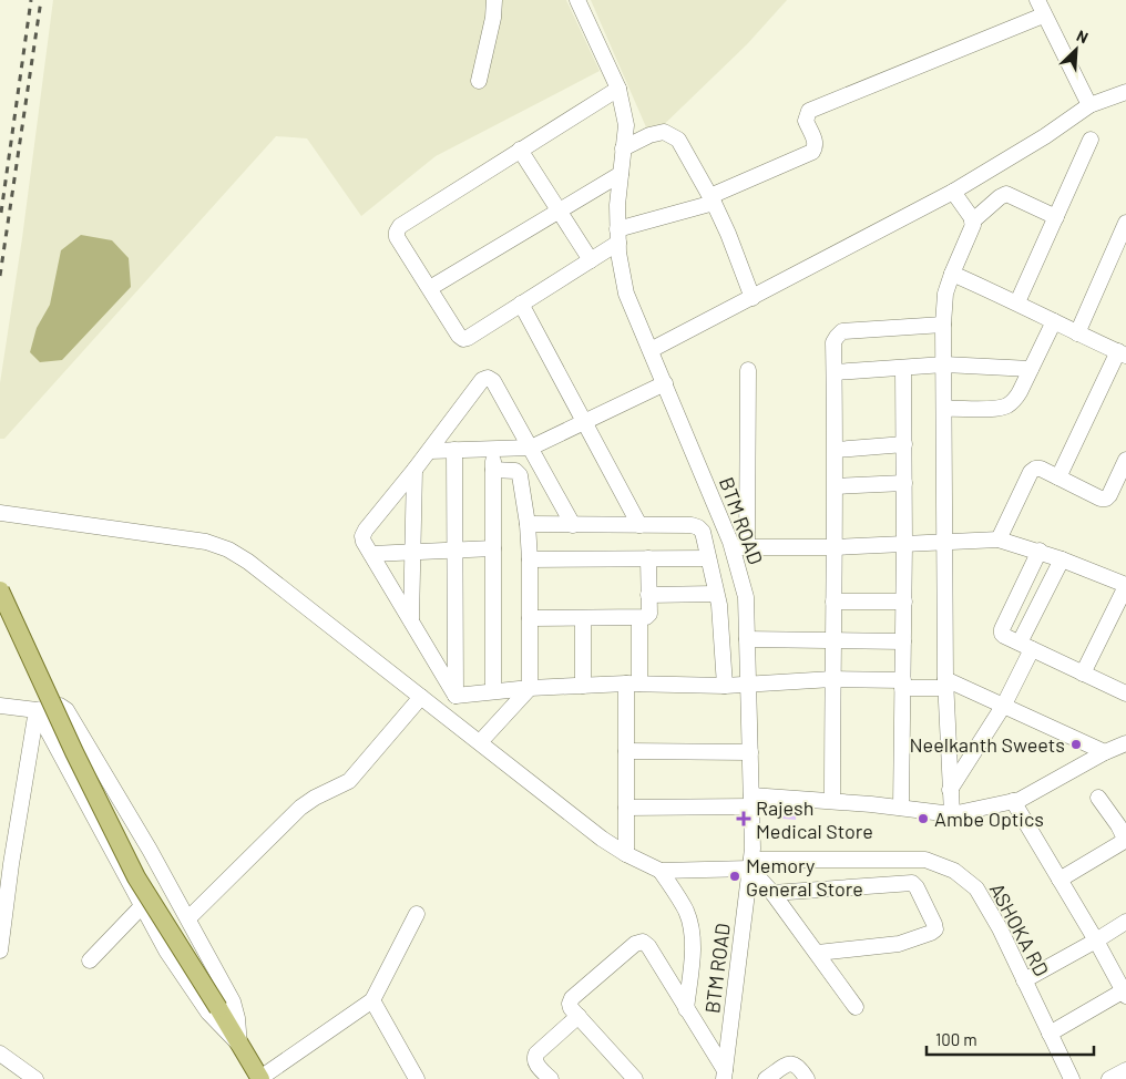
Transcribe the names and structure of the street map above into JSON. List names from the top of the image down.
{
  "streets": {
    "street": ["BTM ROAD", "ASHOKA RD"]
  },
  "crossings": [
    ["BTM ROAD", "ASHOKA RD"]
  ],
  "places": {
    "other": ["Neelkanth Sweets", "Ambe Optics", "Memory General Store"],
    "health": ["Rajesh Medical Store"]
  },
  "scale_bar": "100 m",
  "north": "top right"
}
